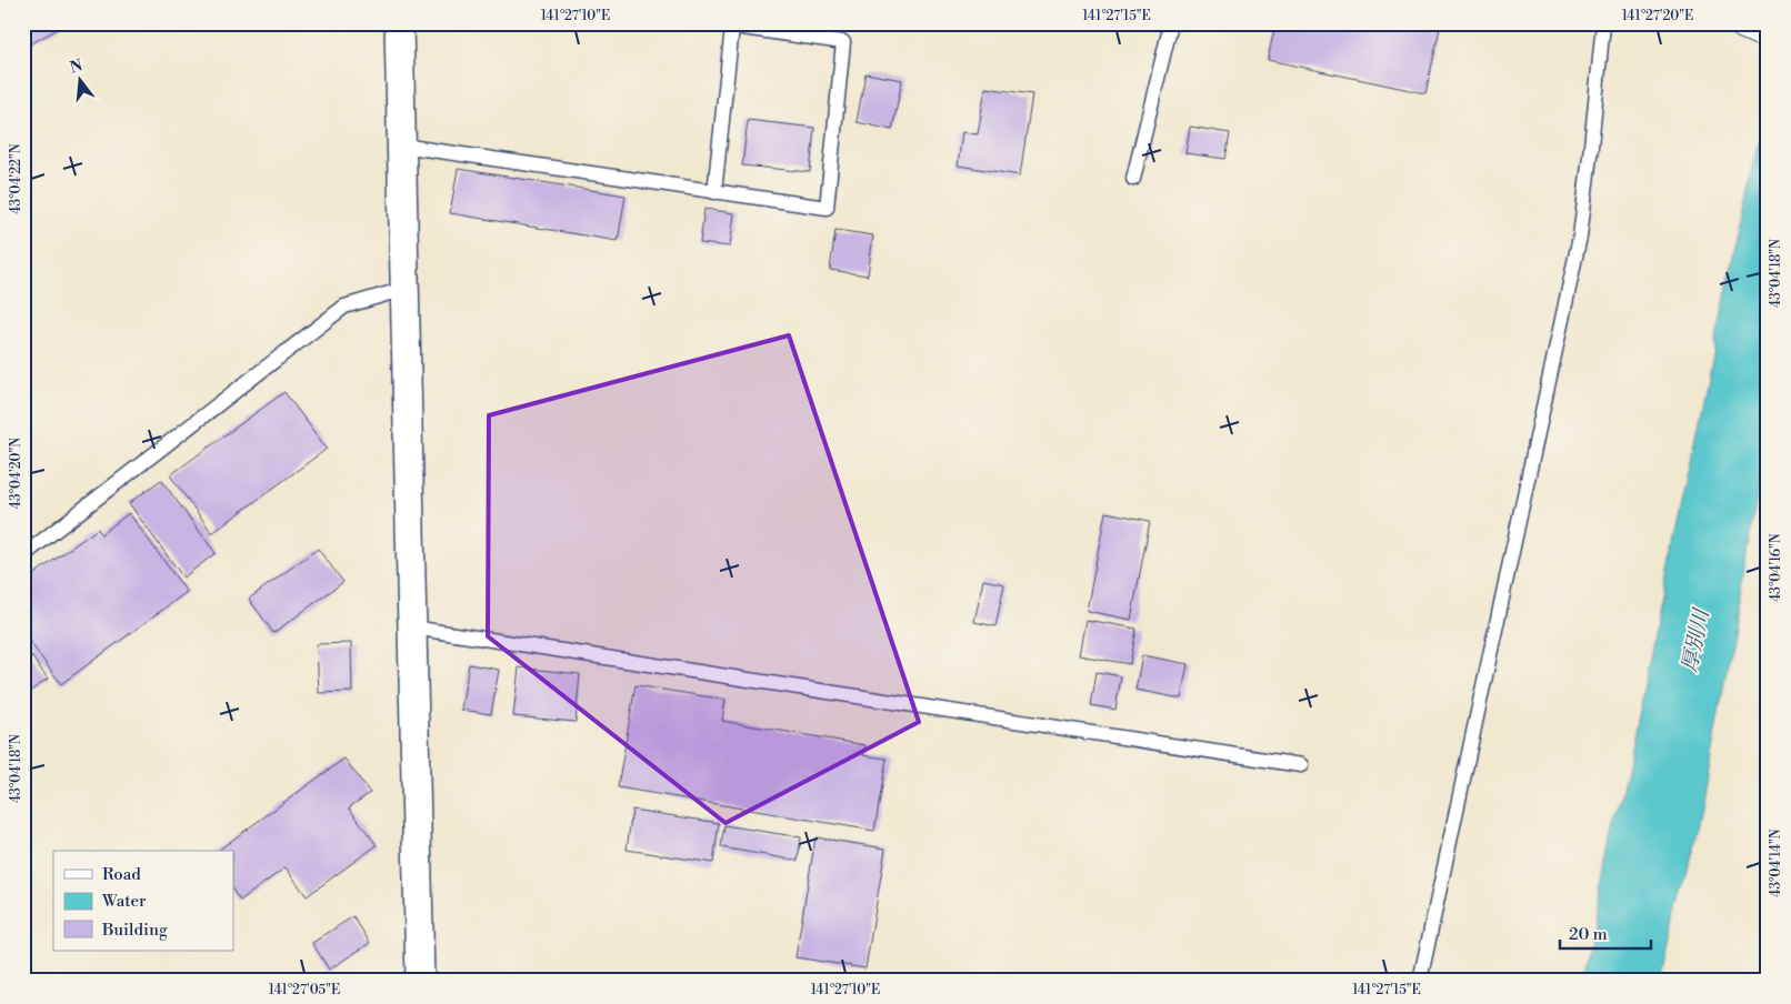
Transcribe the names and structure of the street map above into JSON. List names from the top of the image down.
{
  "water": ["厚別川"],
  "legend": ["Road", "Water", "Building"],
  "scale_bar": "20 m",
  "north": "top",
  "coordinates": [
    "141°27'10\"E",
    "141°27'15\"E",
    "141°27'20\"E",
    "43°04'22\"N",
    "43°04'18\"N",
    "43°04'20\"N",
    "43°04'16\"N",
    "43°04'14\"N",
    "141°27'05\"E"
  ]
}
